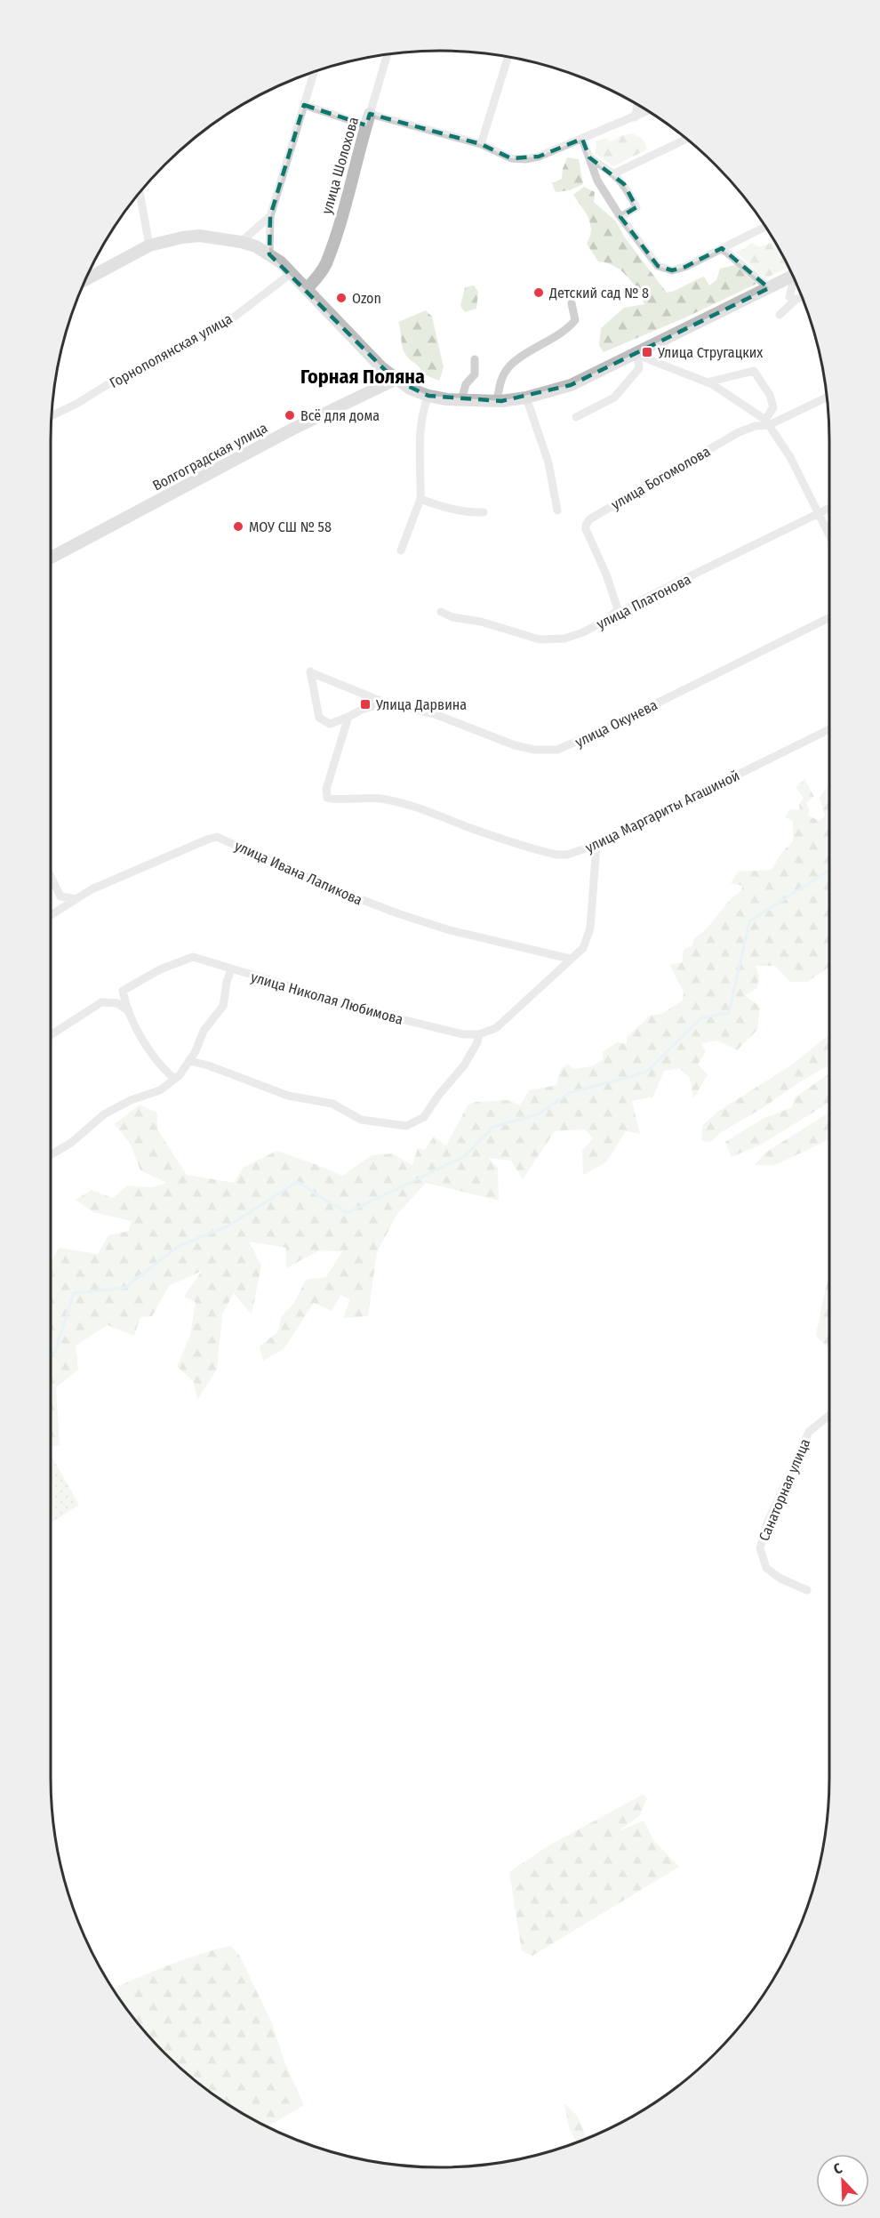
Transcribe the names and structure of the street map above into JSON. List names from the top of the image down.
{
  "streets": {
    "main road": ["улица Шолохова", "Волгоградская улица"],
    "street": [
      "Горнополянская улица",
      "улица Богомолова",
      "улица Платонова",
      "улица Окунева",
      "улица Маргариты Агашиной",
      "улица Ивана Лапикова",
      "улица Николая Любимова",
      "Санаторная улица"
    ]
  },
  "crossings": [
    ["улица Окунева", "улица Маргариты Агашиной"]
  ],
  "districts": ["Горная Поляна"],
  "places": {
    "other": [
      "Детский сад № 8",
      "Ozon",
      "Всё для дома",
      "МОУ СШ № 58"
    ],
    "transit": ["Улица Стругацких", "Улица Дарвина"]
  },
  "north": "top left"
}
